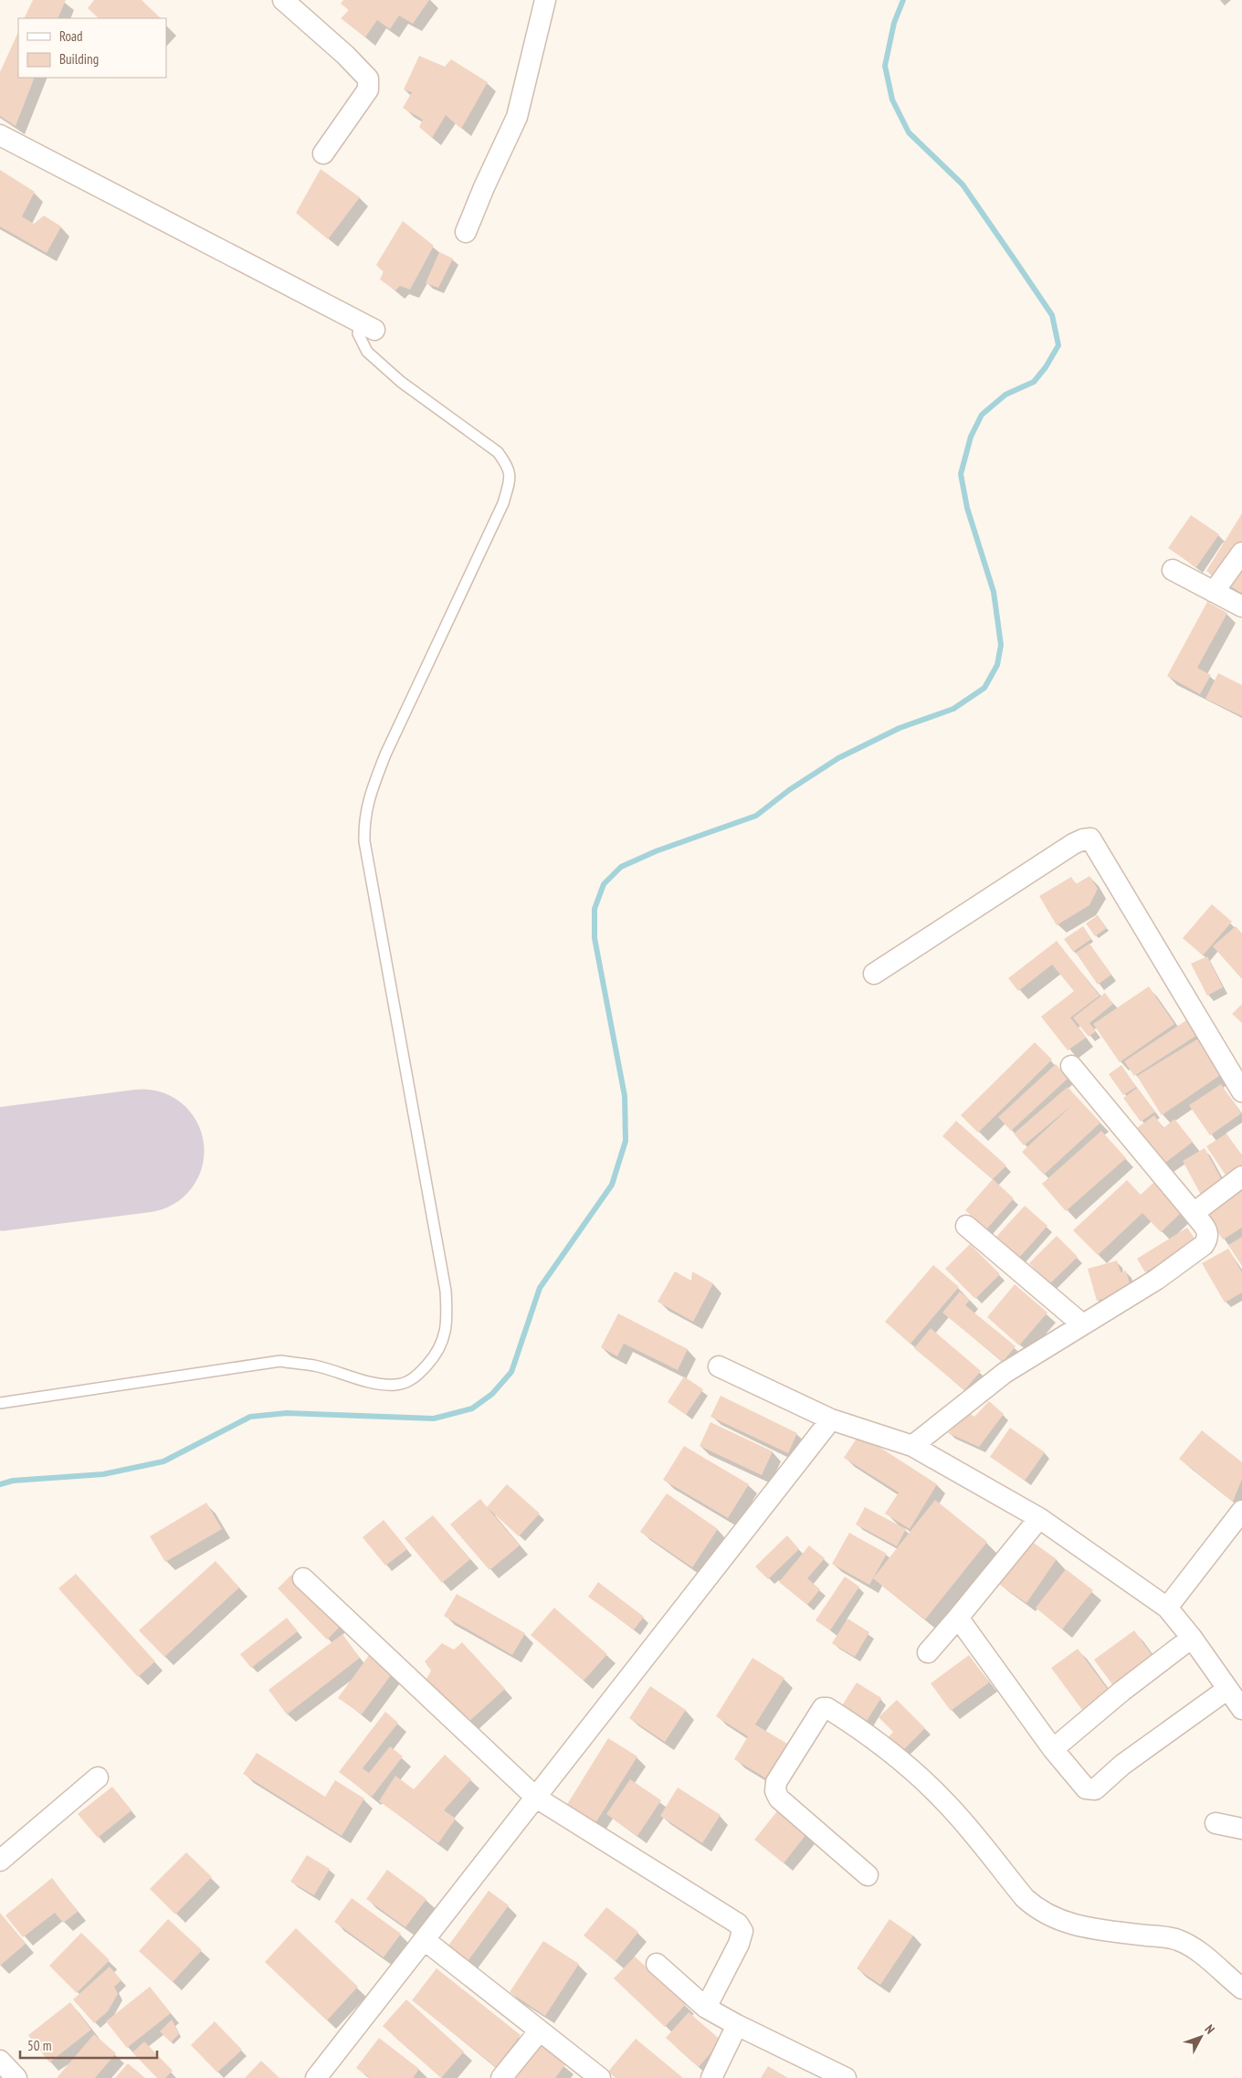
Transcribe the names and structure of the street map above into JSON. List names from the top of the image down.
{
  "legend": ["Road", "Building"],
  "scale_bar": "50 m",
  "north": "top right"
}
